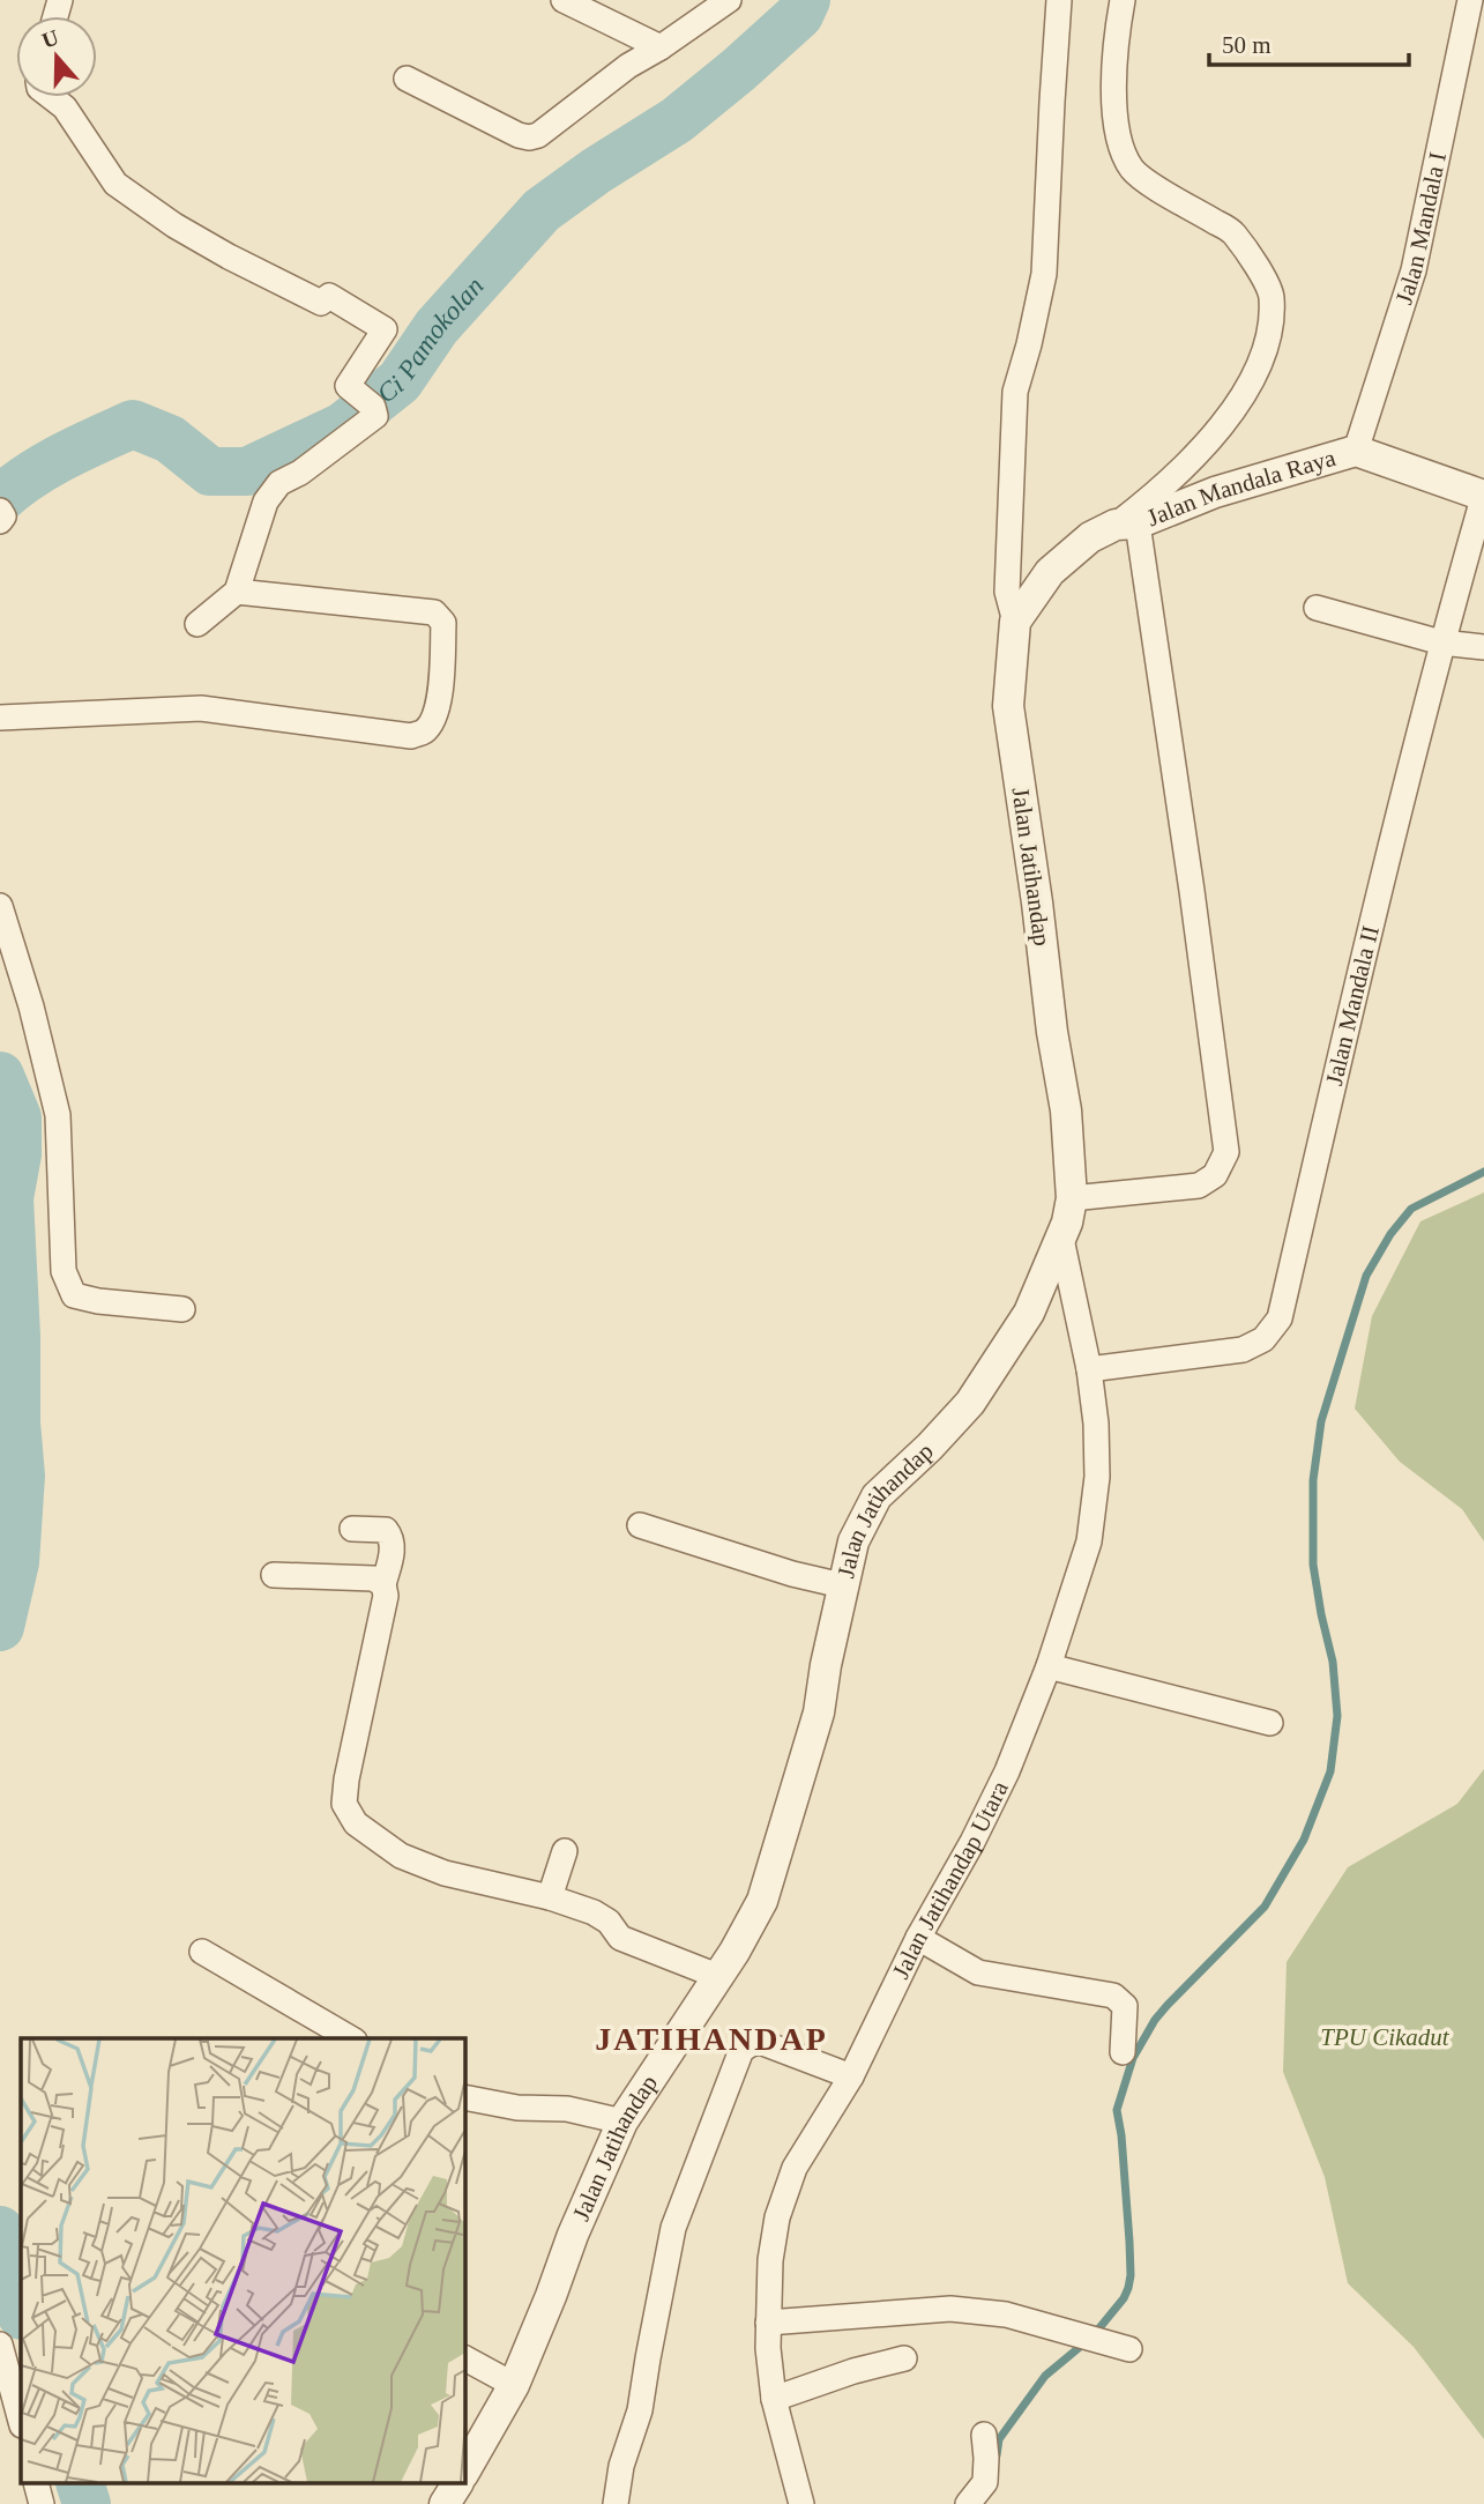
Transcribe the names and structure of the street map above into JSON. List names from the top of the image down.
{
  "streets": {
    "street": [
      "Jalan Mandala I",
      "Jalan Mandala Raya",
      "Jalan Jatihandap",
      "Jalan Mandala II",
      "Jalan Jatihandap Utara"
    ]
  },
  "crossings": [
    ["Jalan Mandala I", "Jalan Mandala Raya"],
    ["Jalan Mandala Raya", "Jalan Mandala II"],
    ["Jalan Jatihandap", "Jalan Jatihandap Utara"],
    ["Jalan Mandala II", "Jalan Jatihandap Utara"]
  ],
  "districts": ["JATIHANDAP"],
  "water": ["Ci Pamokolan"],
  "parks": ["TPU Cikadut"],
  "scale_bar": "50 m",
  "north": "top"
}
